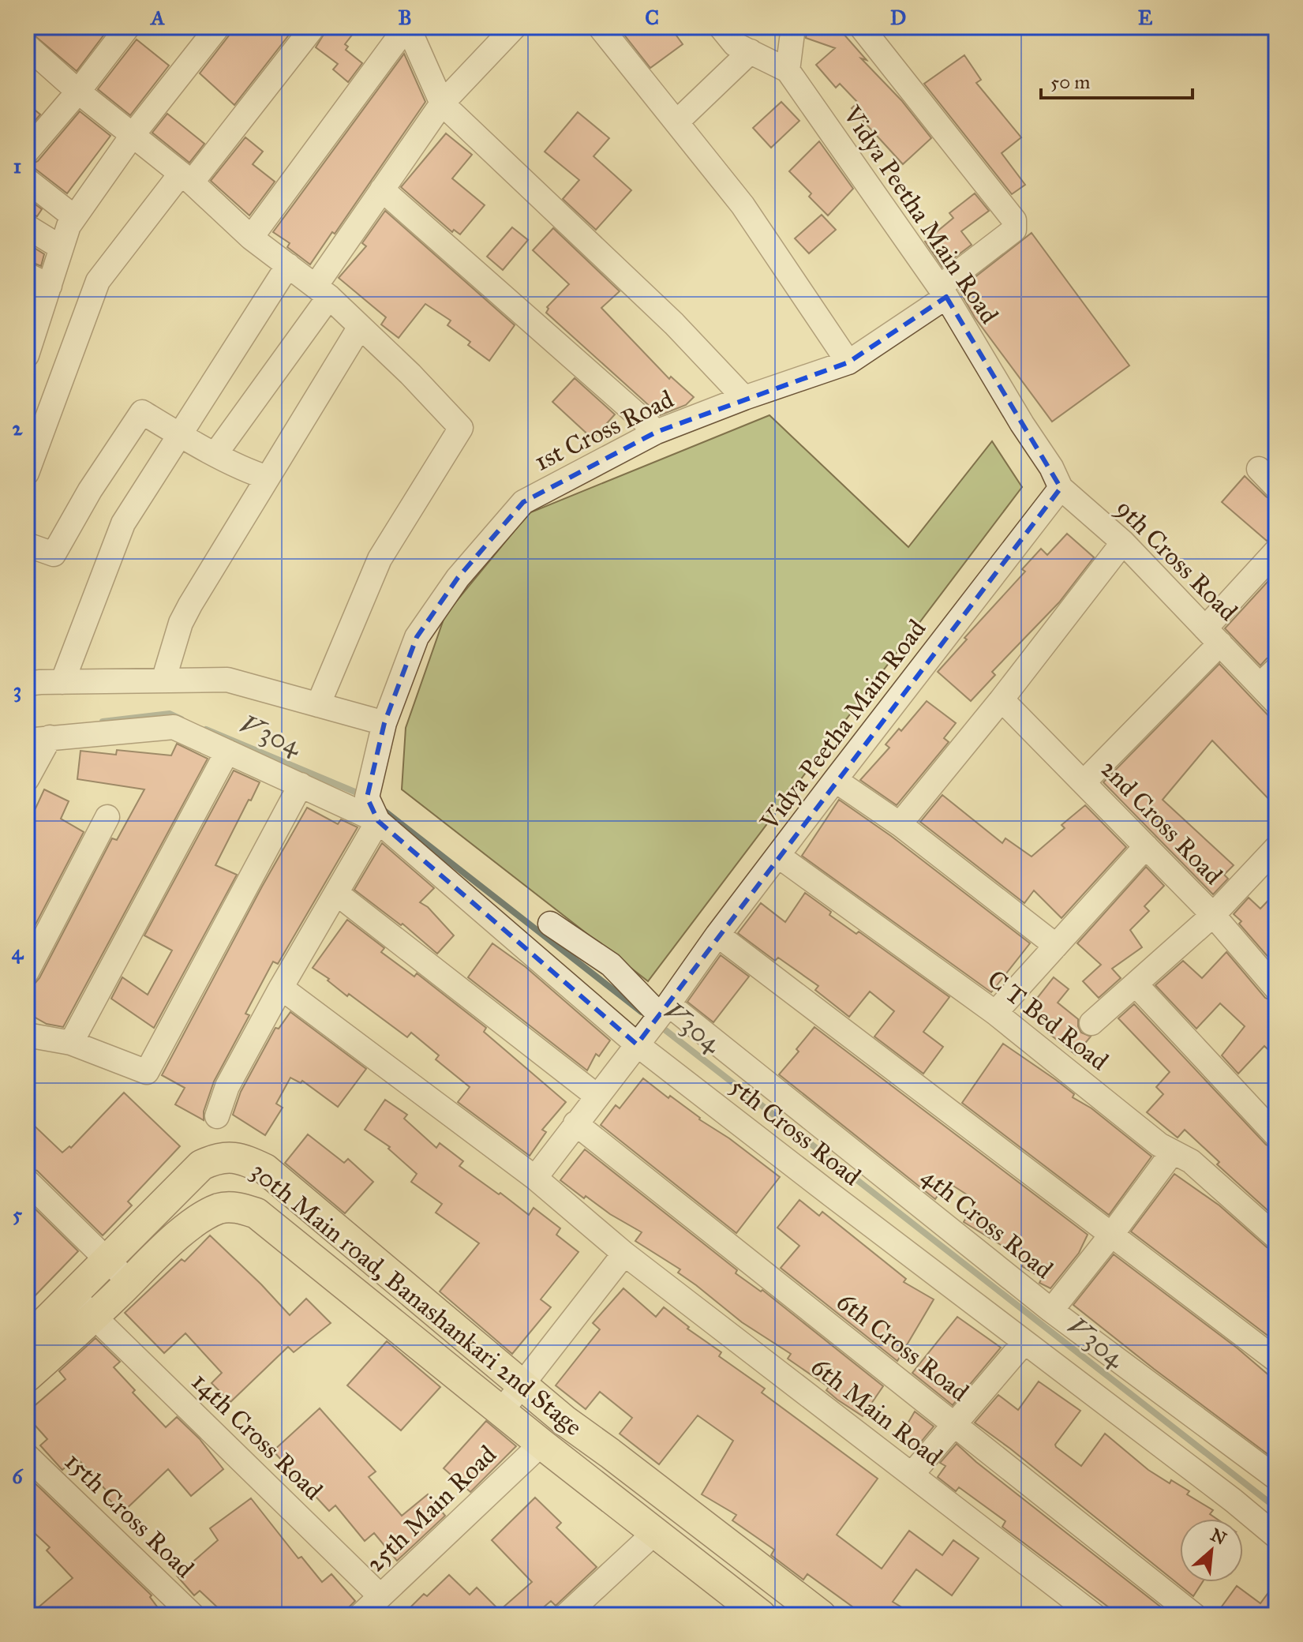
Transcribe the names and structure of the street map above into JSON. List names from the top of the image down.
{
  "streets": {
    "main road": ["30th Main road, Banashankari 2nd Stage"],
    "street": [
      "Vidya Peetha Main Road",
      "1st Cross Road",
      "9th Cross Road",
      "2nd Cross Road",
      "C T Bed Road",
      "5th Cross Road",
      "4th Cross Road",
      "6th Cross Road",
      "6th Main Road",
      "14th Cross Road",
      "25th Main Road",
      "15th Cross Road"
    ]
  },
  "crossings": [
    ["Vidya Peetha Main Road", "1st Cross Road"],
    ["Vidya Peetha Main Road", "9th Cross Road"],
    ["Vidya Peetha Main Road", "C T Bed Road"],
    ["Vidya Peetha Main Road", "5th Cross Road"],
    ["Vidya Peetha Main Road", "4th Cross Road"],
    ["Vidya Peetha Main Road", "6th Cross Road"],
    ["1st Cross Road", "5th Cross Road"],
    ["5th Cross Road", "4th Cross Road"],
    ["30th Main road, Banashankari 2nd Stage", "14th Cross Road"],
    ["30th Main road, Banashankari 2nd Stage", "25th Main Road"],
    ["14th Cross Road", "25th Main Road"]
  ],
  "water": ["V304"],
  "scale_bar": "50 m",
  "north": "top right",
  "grid": {
    "columns": [
      "A",
      "B",
      "C",
      "D",
      "E"
    ],
    "rows": [
      "1",
      "2",
      "3",
      "4",
      "5",
      "6"
    ]
  }
}
